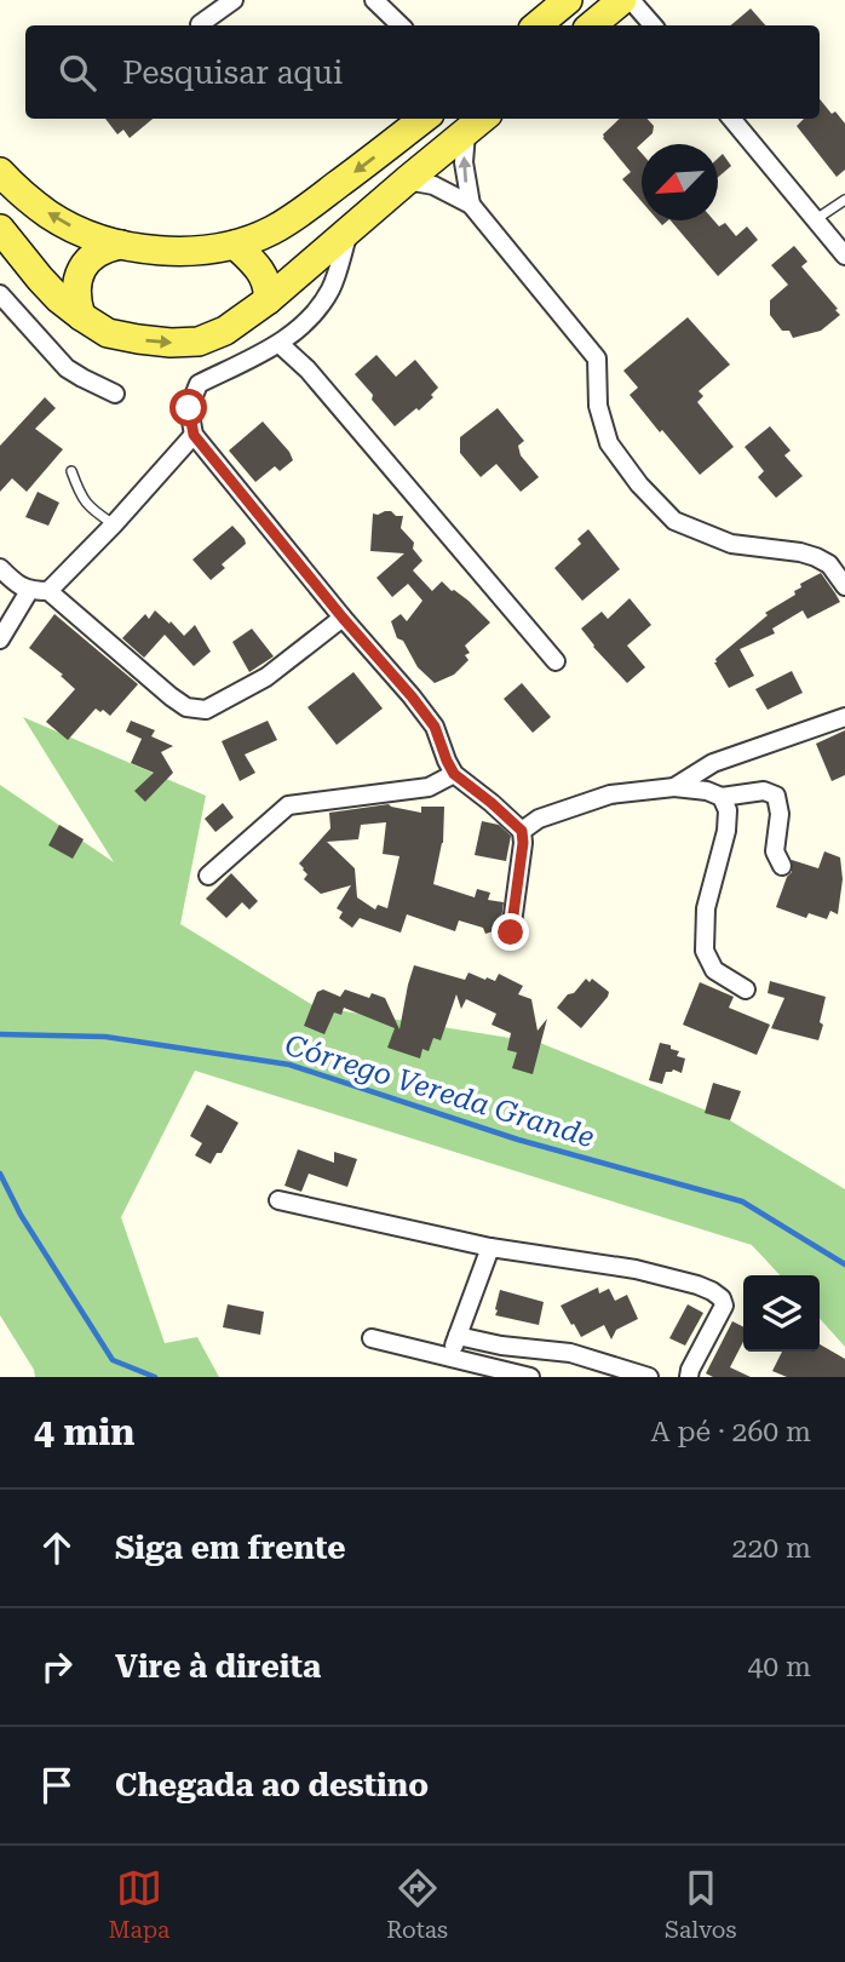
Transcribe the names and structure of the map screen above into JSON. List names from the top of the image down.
{
  "water": ["Córrego Vereda Grande"],
  "north": "bottom left",
  "page": {
    "search": "Pesquisar aqui",
    "heading": ["4 min", "A pé · 260 m"],
    "list": [
      ["Siga em frente", "220 m"],
      ["Vire à direita", "40 m"],
      "Chegada ao destino"
    ],
    "nav": ["Mapa", "Rotas", "Salvos"]
  }
}
